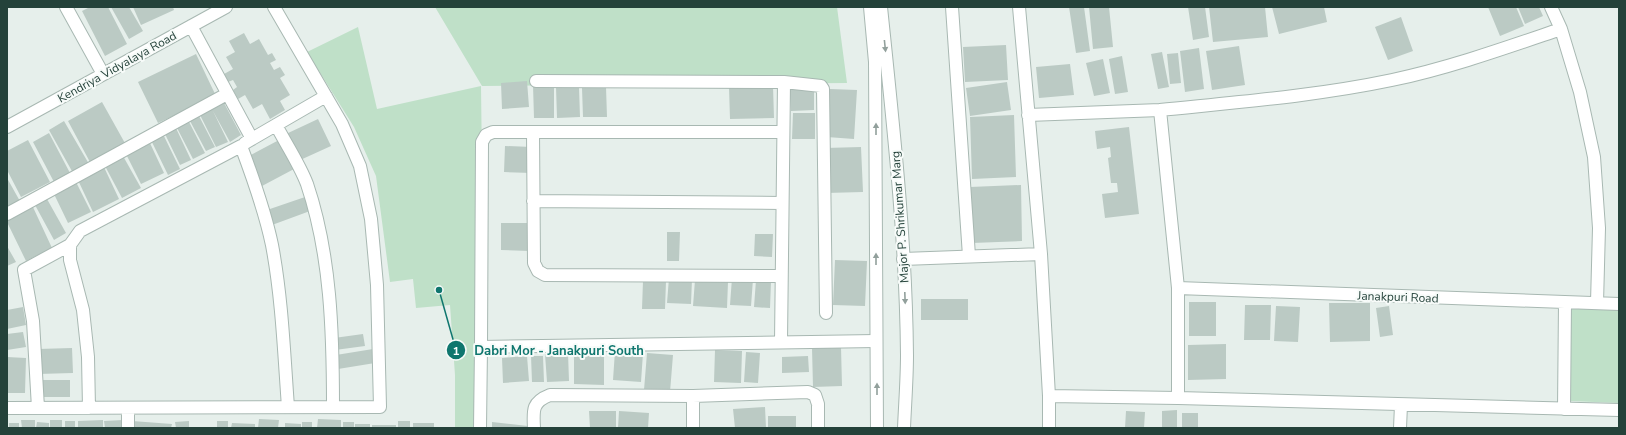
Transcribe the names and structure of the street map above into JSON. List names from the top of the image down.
{
  "streets": {
    "street": ["Kendriya Vidyalaya Road", "Major P. Shrikumar Marg", "Janakpuri Road"]
  },
  "places": ["Dabri Mor - Janakpuri South"]
}
